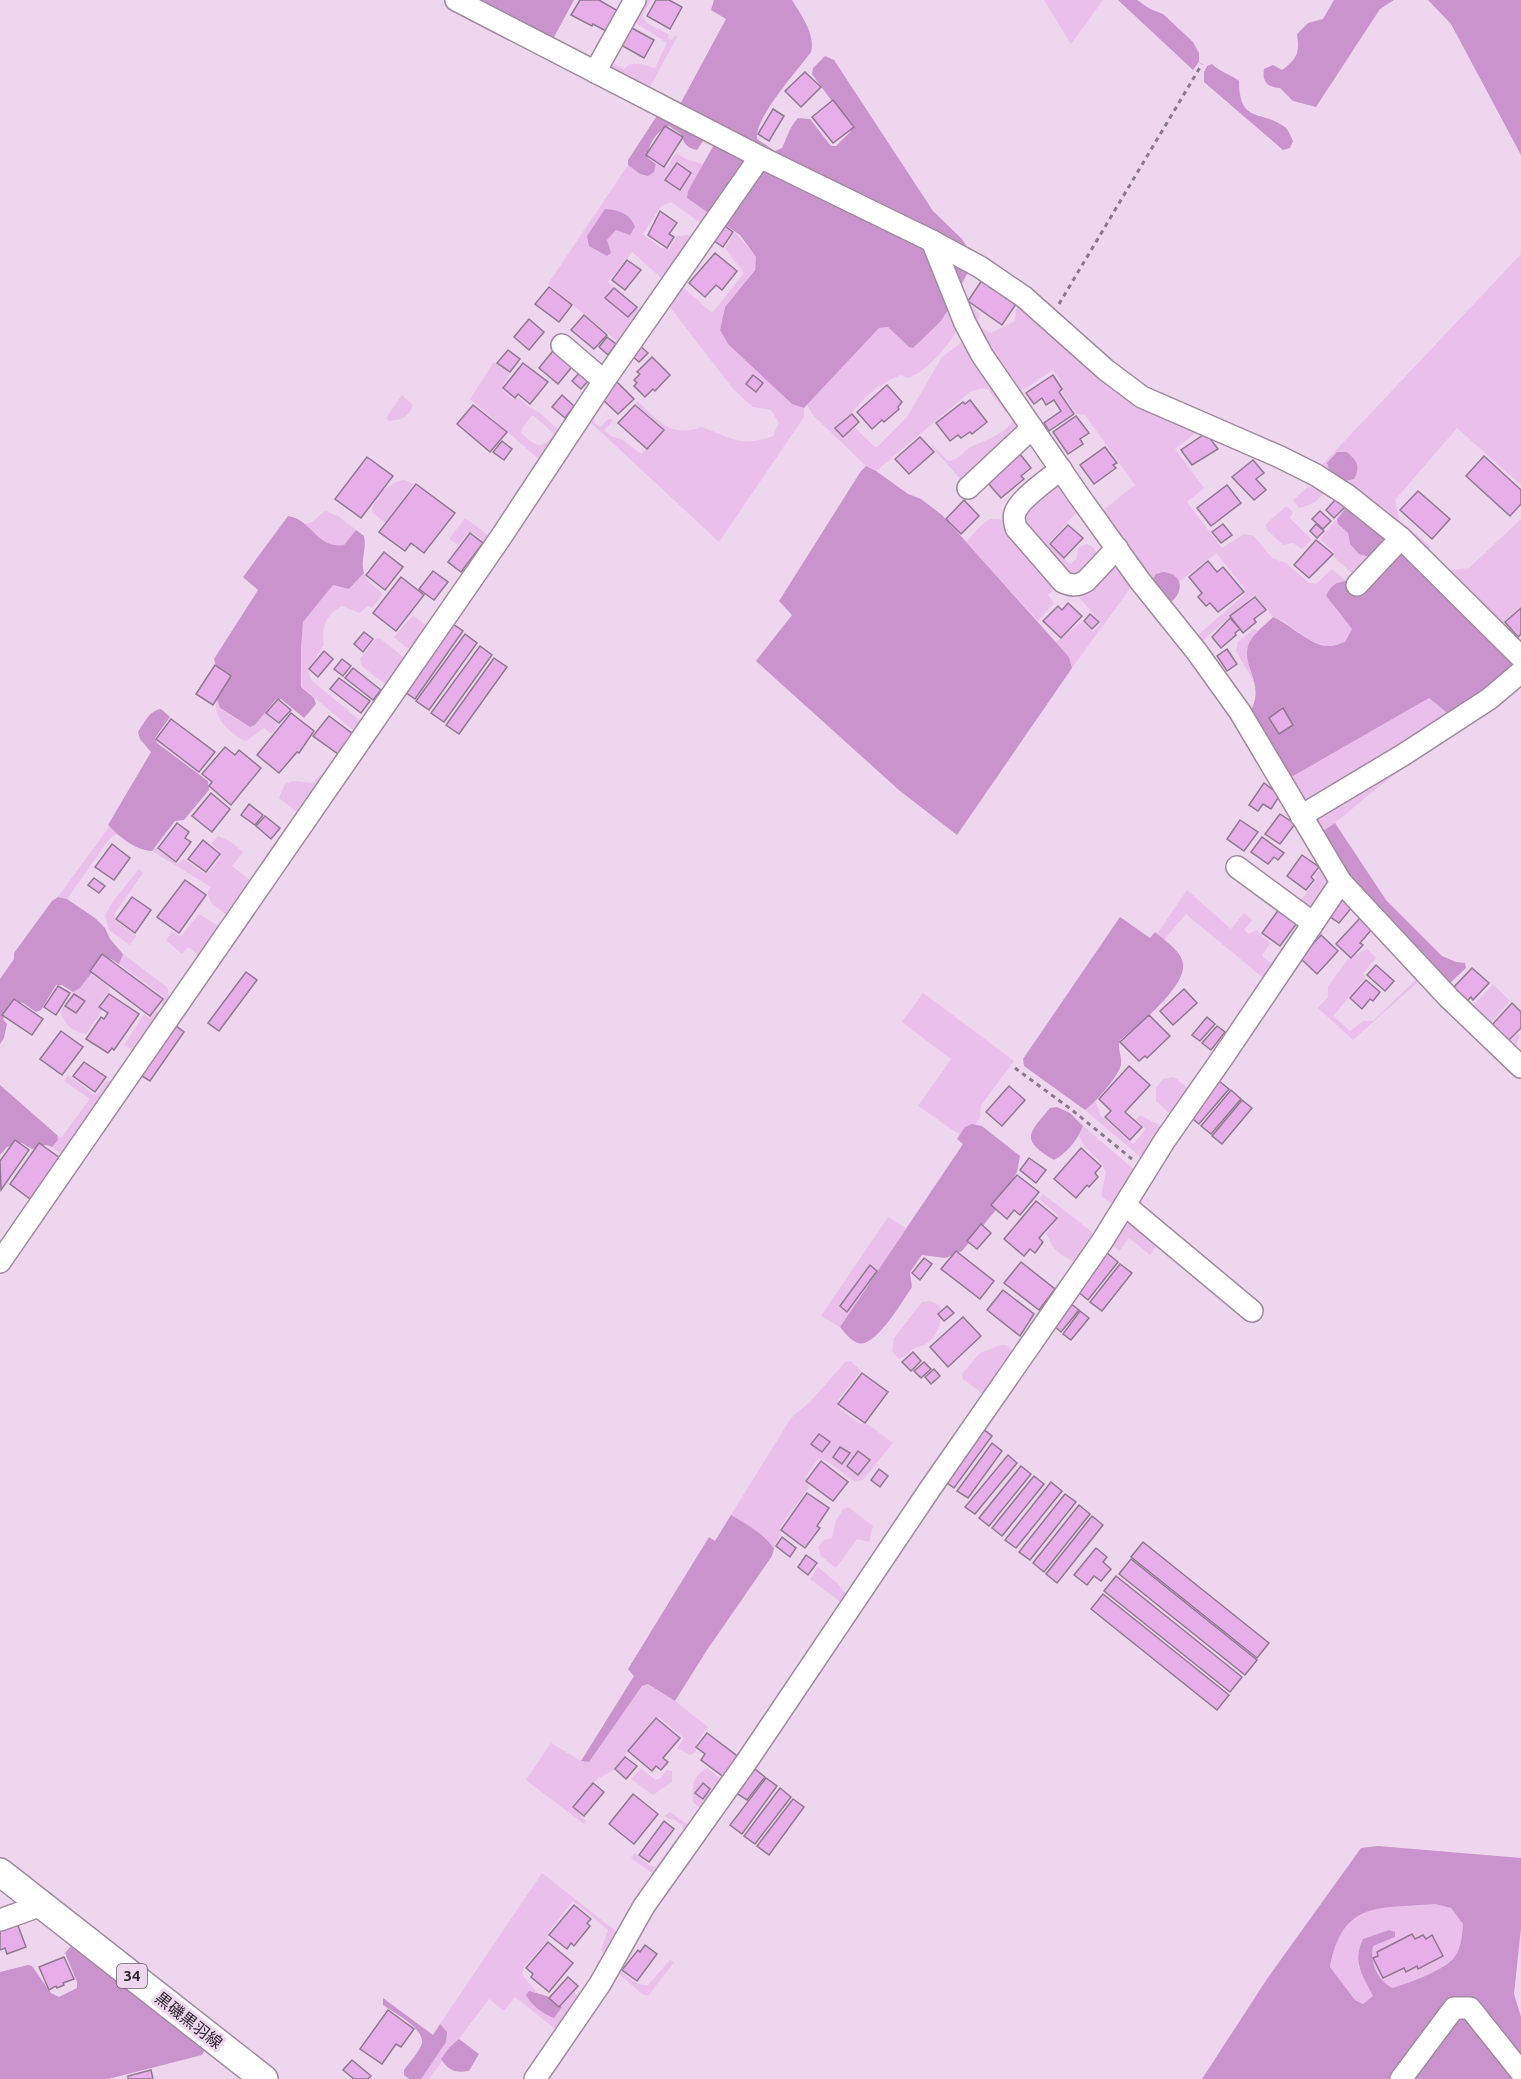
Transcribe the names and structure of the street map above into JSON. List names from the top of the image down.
{
  "streets": {
    "main road": ["34", "黒磯黒羽線"]
  }
}
